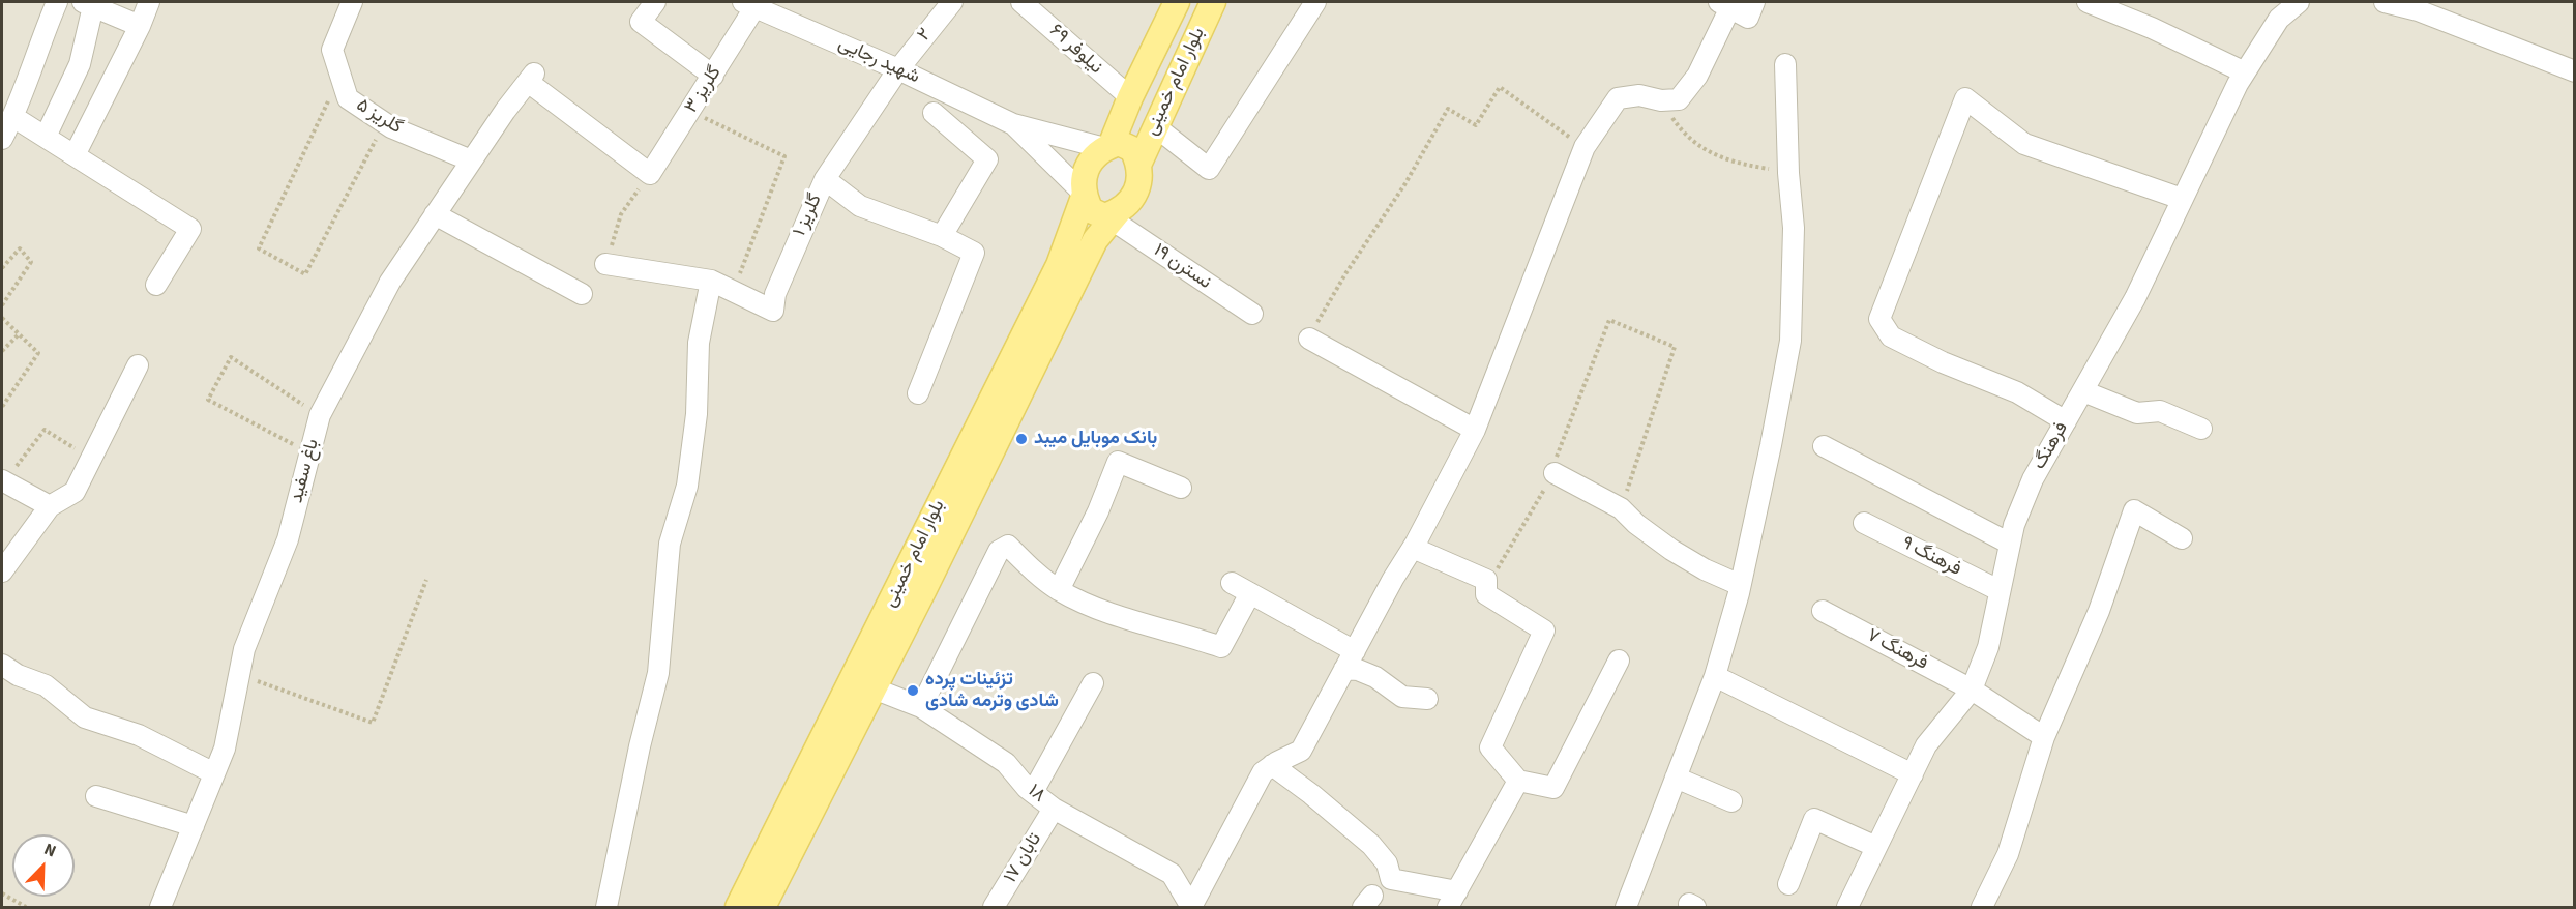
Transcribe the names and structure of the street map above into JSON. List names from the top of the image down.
{
  "streets": {
    "main road": ["بلوار امام خمینی"],
    "street": [
      "۲",
      "نیلوفر ۶۹",
      "شهید رجایی",
      "گلریز ۳",
      "گلریز ۵",
      "گلریز ۱",
      "نسترن ۱۹",
      "فرهنگ",
      "باغ سفید",
      "فرهنگ ۹",
      "فرهنگ ۷",
      "۱۸",
      "تابان ۱۷"
    ]
  },
  "crossings": [
    ["۲", "شهید رجایی"],
    ["۲", "گلریز ۱"],
    ["نیلوفر ۶۹", "بلوار امام خمینی"],
    ["شهید رجایی", "گلریز ۳"],
    ["شهید رجایی", "گلریز ۱"],
    ["بلوار امام خمینی", "نسترن ۱۹"],
    ["بلوار امام خمینی", "۱۸"],
    ["گلریز ۳", "باغ سفید"],
    ["گلریز ۵", "باغ سفید"],
    ["فرهنگ", "فرهنگ ۹"],
    ["فرهنگ", "فرهنگ ۷"],
    ["۱۸", "تابان ۱۷"]
  ],
  "places": ["بانک موبایل میبد", "تزئینات پرده شادی وترمه شادی"],
  "north": "top right"
}
